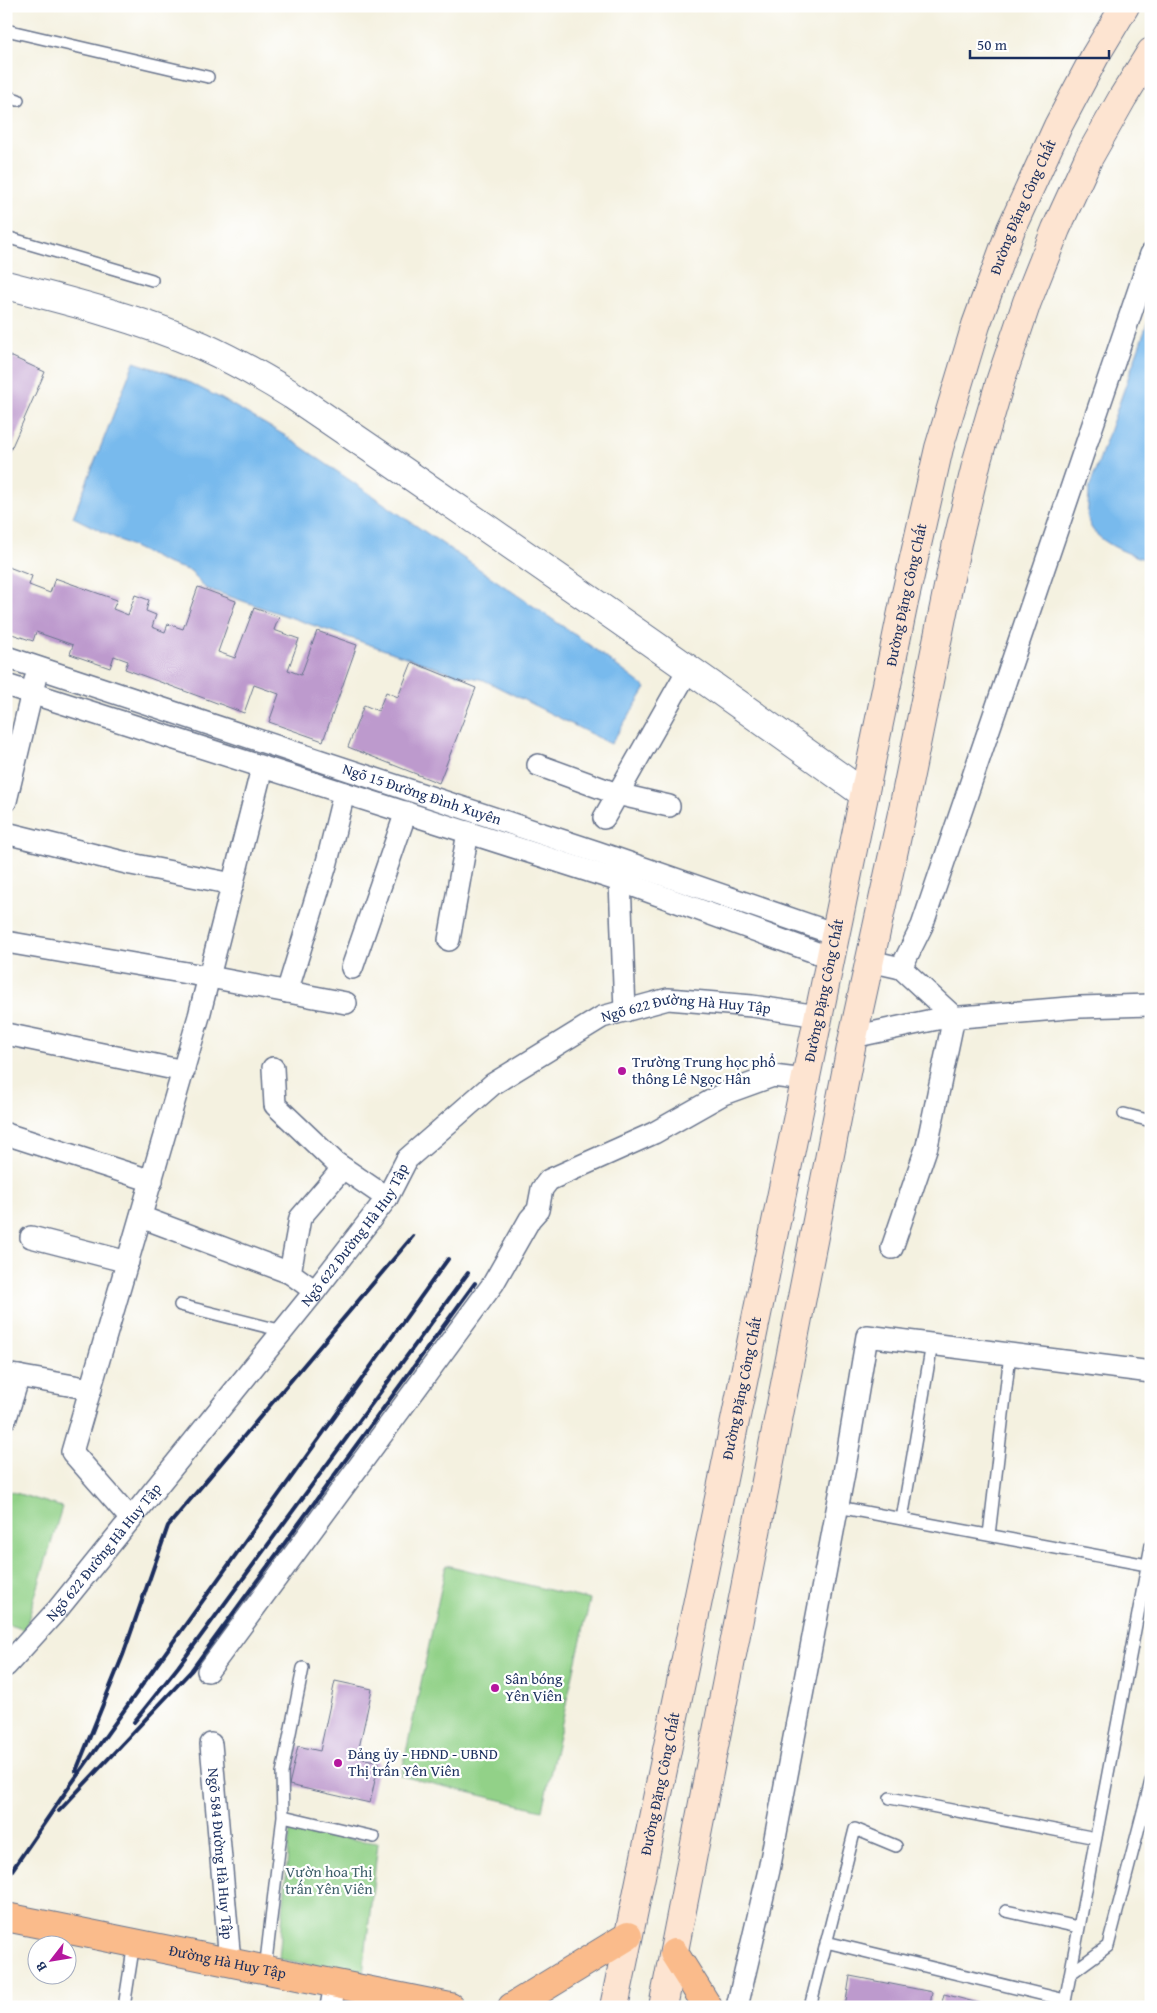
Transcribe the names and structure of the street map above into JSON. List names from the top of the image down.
{
  "streets": {
    "main road": ["Đường Đặng Công Chất", "Đường Hà Huy Tập"],
    "street": ["Ngõ 15 Đường Đình Xuyên", "Ngõ 622 Đường Hà Huy Tập", "Ngõ 584 Đường Hà Huy Tập"]
  },
  "crossings": [
    ["Đường Đặng Công Chất", "Ngõ 15 Đường Đình Xuyên"],
    ["Đường Đặng Công Chất", "Ngõ 622 Đường Hà Huy Tập"],
    ["Ngõ 584 Đường Hà Huy Tập", "Đường Hà Huy Tập"]
  ],
  "parks": ["Vườn hoa Thị trấn Yên Viên"],
  "places": ["Trường Trung học phổ thông Lê Ngọc Hân", "Sân bóng Yên Viên", "Đảng ủy - HĐND - UBND Thị trấn Yên Viên"],
  "scale_bar": "50 m",
  "north": "bottom left"
}
